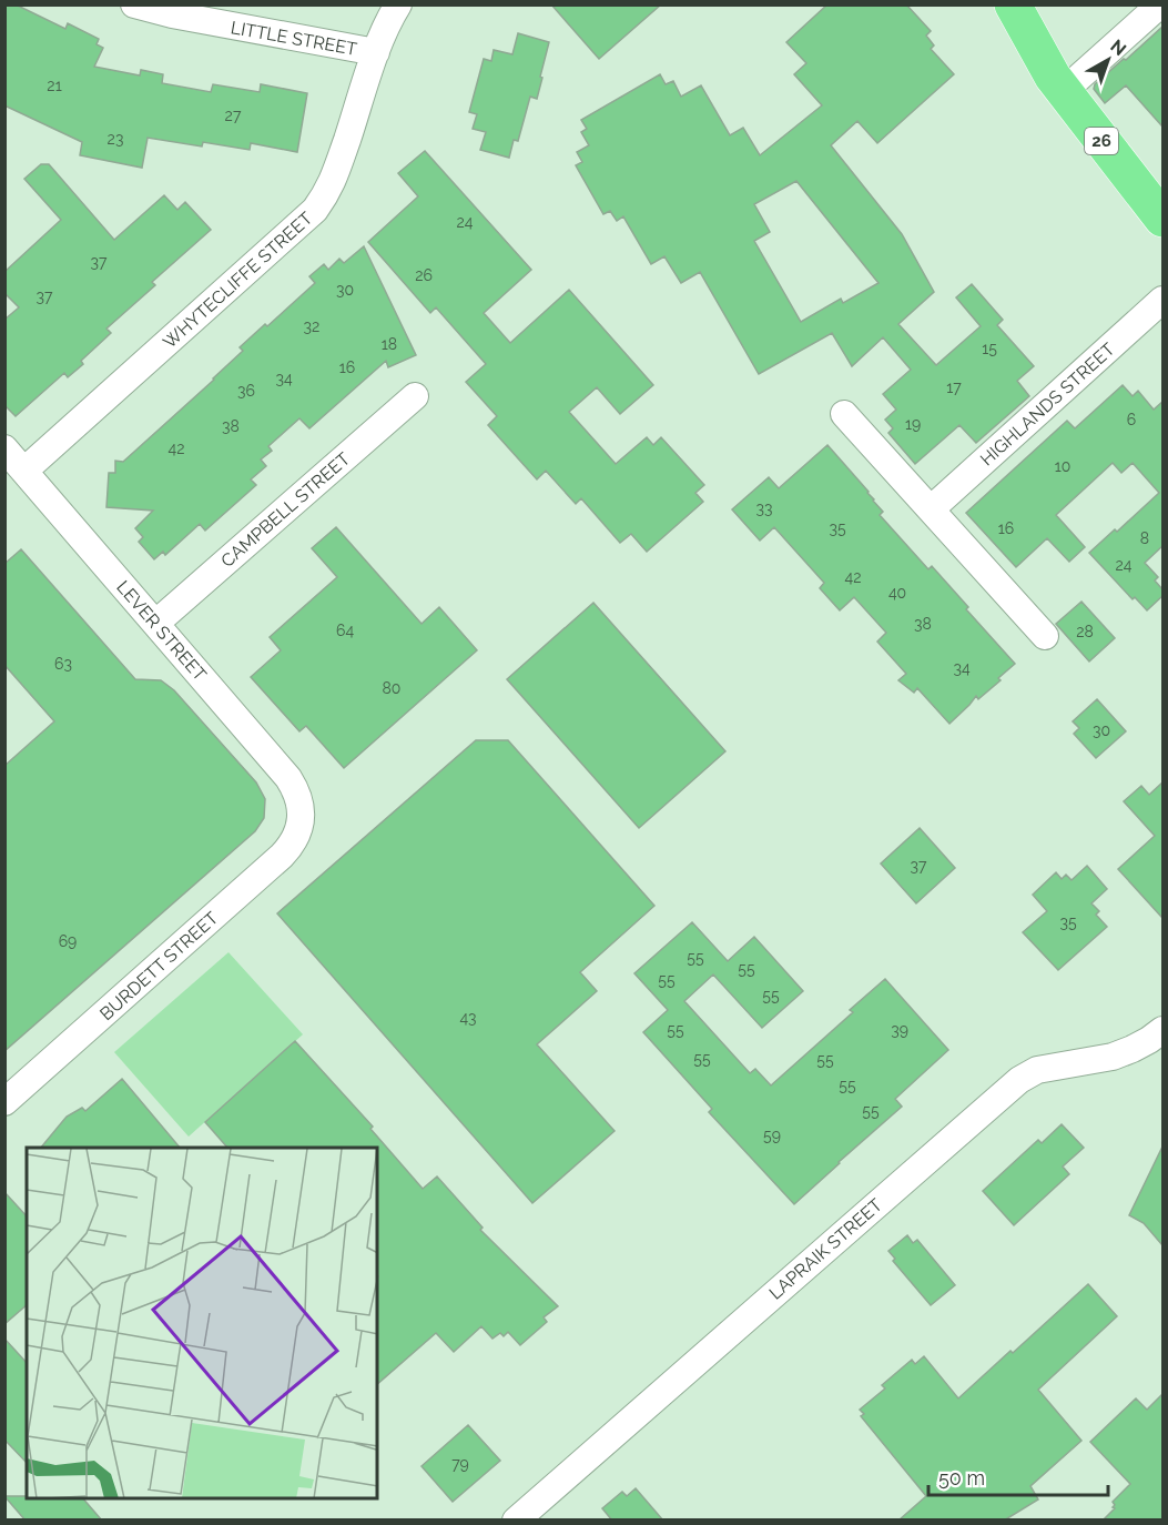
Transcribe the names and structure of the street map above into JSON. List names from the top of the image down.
{
  "streets": {
    "highway": ["26"],
    "street": [
      "LITTLE STREET",
      "WHYTECLIFFE STREET",
      "HIGHLANDS STREET",
      "CAMPBELL STREET",
      "LEVER STREET",
      "BURDETT STREET",
      "LAPRAIK STREET"
    ]
  },
  "crossings": [
    ["LITTLE STREET", "WHYTECLIFFE STREET"],
    ["WHYTECLIFFE STREET", "LEVER STREET"],
    ["CAMPBELL STREET", "LEVER STREET"],
    ["LEVER STREET", "BURDETT STREET"]
  ],
  "house_numbers": [
    "21",
    "27",
    "23",
    "24",
    "37",
    "26",
    "30",
    "37",
    "32",
    "18",
    "15",
    "16",
    "34",
    "17",
    "36",
    "6",
    "19",
    "38",
    "42",
    "10",
    "33",
    "35",
    "16",
    "8",
    "24",
    "42",
    "40",
    "38",
    "64",
    "28",
    "63",
    "34",
    "80",
    "30",
    "37",
    "35",
    "69",
    "55",
    "55",
    "55",
    "55",
    "43",
    "55",
    "39",
    "55",
    "55",
    "55",
    "55",
    "59",
    "79"
  ],
  "scale_bar": "50 m",
  "north": "top right"
}
